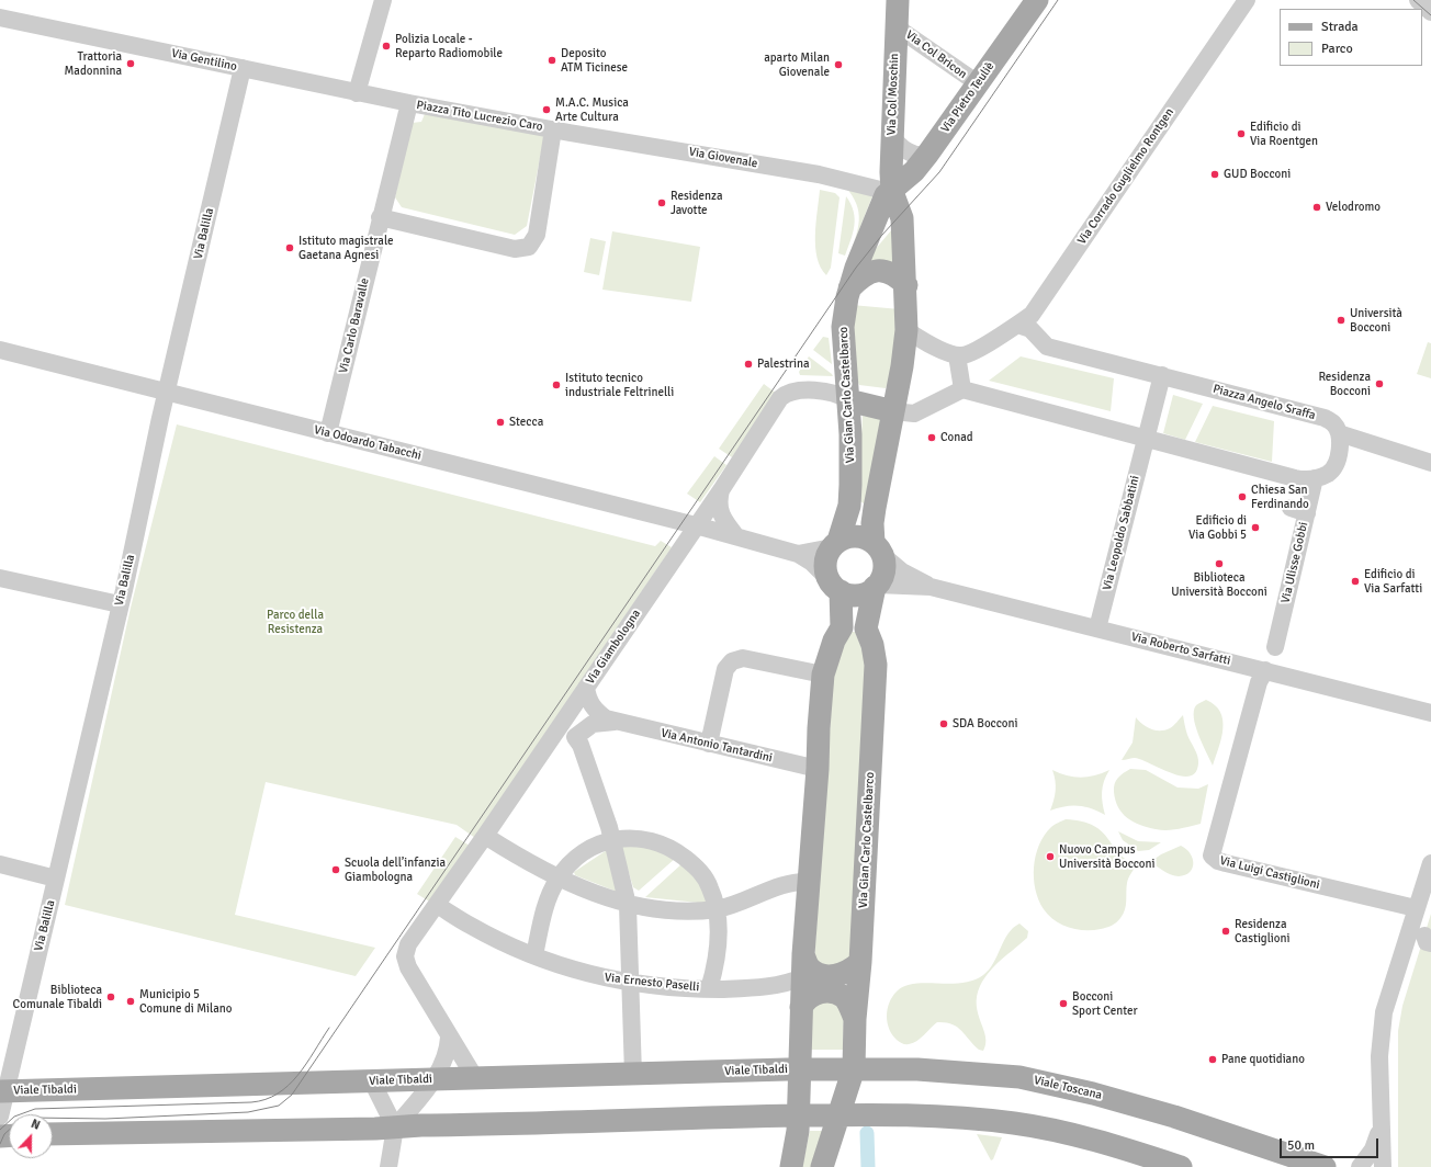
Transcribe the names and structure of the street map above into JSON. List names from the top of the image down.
{
  "streets": {
    "main road": [
      "Via Col Moschin",
      "Via Pietro Teuliè",
      "Via Gian Carlo Castelbarco",
      "Viale Tibaldi",
      "Viale Toscana"
    ],
    "street": [
      "Via Col Bricon",
      "Via Gentilino",
      "Piazza Tito Lucrezio Caro",
      "Via Giovenale",
      "Via Corrado Guglielmo Rontgen",
      "Via Balilla",
      "Via Carlo Baravalle",
      "Piazza Angelo Sraffa",
      "Via Odoardo Tabacchi",
      "Via Leopoldo Sabbatini",
      "Via Ulisse Gobbi",
      "Via Giambologna",
      "Via Roberto Sarfatti",
      "Via Antonio Tantardini",
      "Via Luigi Castiglioni",
      "Via Ernesto Paselli"
    ]
  },
  "crossings": [
    ["Via Col Bricon", "Via Col Moschin"],
    ["Via Col Bricon", "Via Pietro Teuliè"],
    ["Via Gentilino", "Piazza Tito Lucrezio Caro"],
    ["Via Gentilino", "Via Balilla"],
    ["Via Col Moschin", "Via Pietro Teuliè"],
    ["Via Col Moschin", "Via Giovenale"],
    ["Via Col Moschin", "Via Gian Carlo Castelbarco"],
    ["Via Pietro Teuliè", "Via Giovenale"],
    ["Via Pietro Teuliè", "Via Gian Carlo Castelbarco"],
    ["Piazza Tito Lucrezio Caro", "Via Giovenale"],
    ["Piazza Tito Lucrezio Caro", "Via Carlo Baravalle"],
    ["Via Giovenale", "Via Gian Carlo Castelbarco"],
    ["Via Corrado Guglielmo Rontgen", "Piazza Angelo Sraffa"],
    ["Via Balilla", "Via Odoardo Tabacchi"],
    ["Via Balilla", "Viale Tibaldi"],
    ["Via Carlo Baravalle", "Via Odoardo Tabacchi"],
    ["Via Gian Carlo Castelbarco", "Via Odoardo Tabacchi"],
    ["Via Gian Carlo Castelbarco", "Via Giambologna"],
    ["Via Gian Carlo Castelbarco", "Via Roberto Sarfatti"],
    ["Via Gian Carlo Castelbarco", "Viale Toscana"],
    ["Via Odoardo Tabacchi", "Via Giambologna"],
    ["Via Odoardo Tabacchi", "Via Roberto Sarfatti"],
    ["Via Leopoldo Sabbatini", "Via Roberto Sarfatti"],
    ["Via Giambologna", "Via Antonio Tantardini"],
    ["Via Giambologna", "Via Ernesto Paselli"],
    ["Via Roberto Sarfatti", "Via Luigi Castiglioni"],
    ["Viale Tibaldi", "Viale Toscana"]
  ],
  "parks": ["Parco della Resistenza"],
  "places": [
    "Polizia Locale - Reparto Radiomobile",
    "Deposito ATM Ticinese",
    "Trattoria Madonnina",
    "aparto Milan Giovenale",
    "M.A.C. Musica Arte Cultura",
    "Edificio di Via Roentgen",
    "GUD Bocconi",
    "Residenza Javotte",
    "Velodromo",
    "Istituto magistrale Gaetana Agnesi",
    "Università Bocconi",
    "Palestrina",
    "Residenza Bocconi",
    "Istituto tecnico industriale Feltrinelli",
    "Stecca",
    "Conad",
    "Chiesa San Ferdinando",
    "Edificio di Via Gobbi 5",
    "Biblioteca Università Bocconi",
    "Edificio di Via Sarfatti",
    "SDA Bocconi",
    "Nuovo Campus Università Bocconi",
    "Scuola dell’infanzia Giambologna",
    "Residenza Castiglioni",
    "Biblioteca Comunale Tibaldi",
    "Municipio 5 Comune di Milano",
    "Bocconi Sport Center",
    "Pane quotidiano"
  ],
  "legend": ["Strada", "Parco"],
  "scale_bar": "50 m",
  "north": "top"
}
